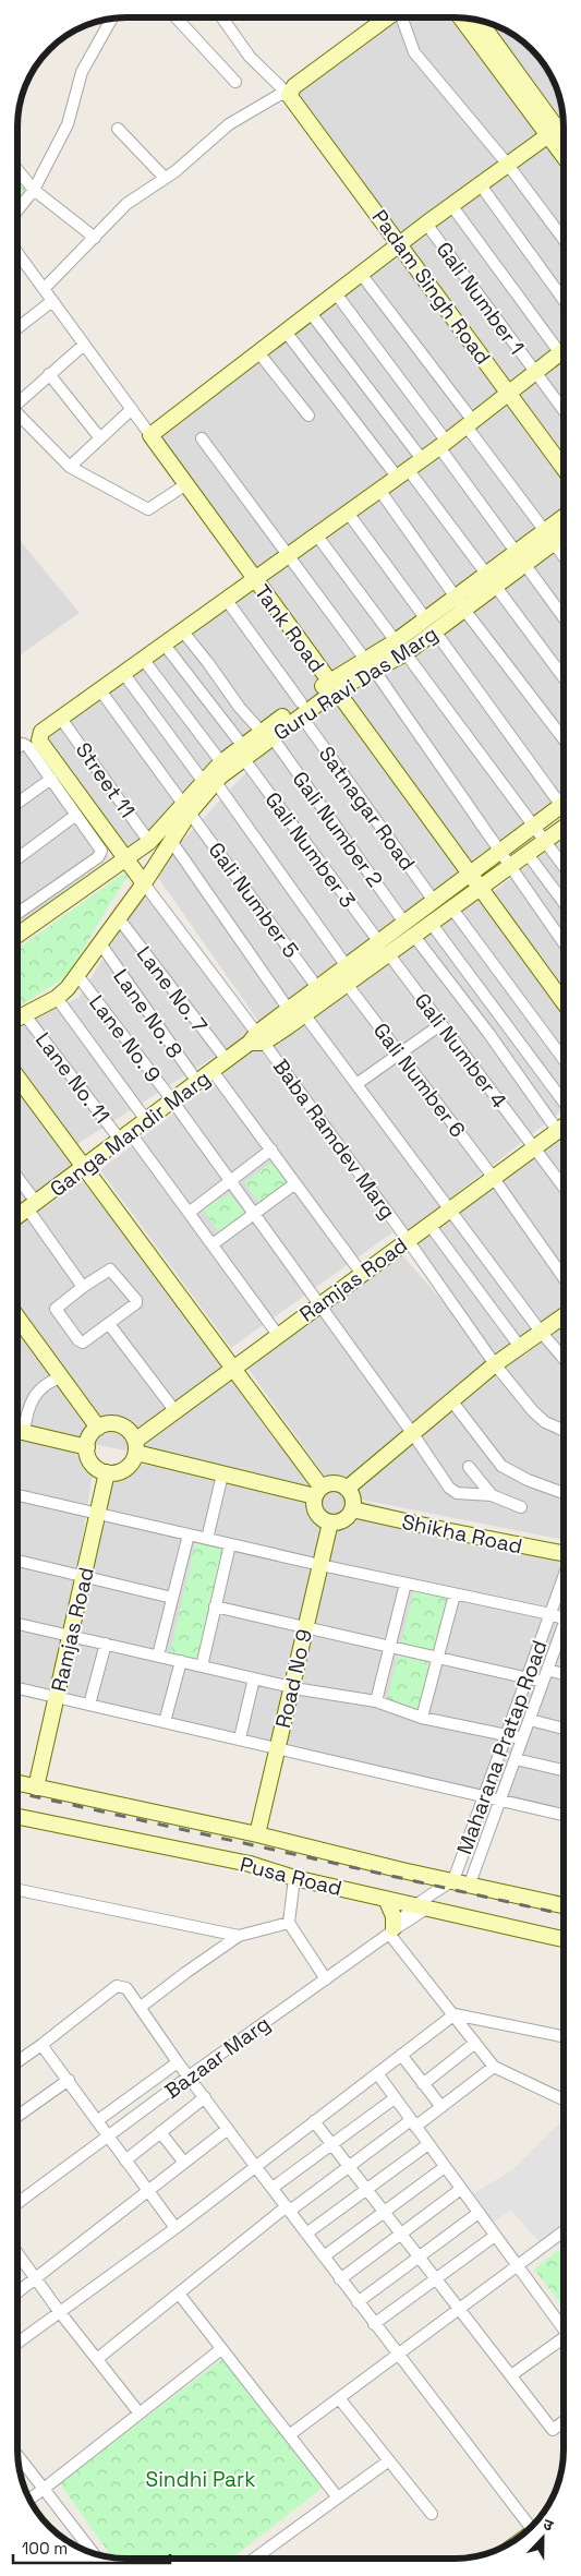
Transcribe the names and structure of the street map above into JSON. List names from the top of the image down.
{
  "streets": {
    "street": [
      "Padam Singh Road",
      "Gali Number 1",
      "Tank Road",
      "Guru Ravi Das Marg",
      "Street 11",
      "Satnagar Road",
      "Gali Number 2",
      "Gali Number 3",
      "Gali Number 5",
      "Lane No. 7",
      "Lane No. 8",
      "Lane No. 9",
      "Gali Number 4",
      "Lane No. 11",
      "Gali Number 6",
      "Ganga Mandir Marg",
      "Baba Ramdev Marg",
      "Ramjas Road",
      "Shikha Road",
      "Road No 9",
      "Maharana Pratap Road",
      "Pusa Road",
      "Bazaar Marg"
    ]
  },
  "crossings": [
    ["Tank Road", "Guru Ravi Das Marg"],
    ["Tank Road", "Ganga Mandir Marg"],
    ["Guru Ravi Das Marg", "Street 11"],
    ["Guru Ravi Das Marg", "Satnagar Road"],
    ["Guru Ravi Das Marg", "Gali Number 2"],
    ["Guru Ravi Das Marg", "Gali Number 3"],
    ["Guru Ravi Das Marg", "Gali Number 5"],
    ["Guru Ravi Das Marg", "Lane No. 7"],
    ["Guru Ravi Das Marg", "Lane No. 8"],
    ["Guru Ravi Das Marg", "Lane No. 9"],
    ["Guru Ravi Das Marg", "Lane No. 11"],
    ["Guru Ravi Das Marg", "Baba Ramdev Marg"],
    ["Satnagar Road", "Ganga Mandir Marg"],
    ["Gali Number 2", "Ganga Mandir Marg"],
    ["Gali Number 2", "Ramjas Road"],
    ["Gali Number 3", "Gali Number 4"],
    ["Gali Number 3", "Ganga Mandir Marg"],
    ["Gali Number 5", "Ganga Mandir Marg"],
    ["Lane No. 7", "Ganga Mandir Marg"],
    ["Lane No. 8", "Ganga Mandir Marg"],
    ["Lane No. 9", "Ganga Mandir Marg"],
    ["Lane No. 9", "Ramjas Road"],
    ["Gali Number 4", "Ganga Mandir Marg"],
    ["Gali Number 4", "Ramjas Road"],
    ["Lane No. 11", "Ganga Mandir Marg"],
    ["Lane No. 11", "Ramjas Road"],
    ["Gali Number 6", "Ganga Mandir Marg"],
    ["Gali Number 6", "Ramjas Road"],
    ["Ganga Mandir Marg", "Baba Ramdev Marg"],
    ["Baba Ramdev Marg", "Ramjas Road"],
    ["Ramjas Road", "Pusa Road"],
    ["Shikha Road", "Road No 9"],
    ["Road No 9", "Pusa Road"],
    ["Maharana Pratap Road", "Pusa Road"],
    ["Maharana Pratap Road", "Bazaar Marg"],
    ["Pusa Road", "Bazaar Marg"]
  ],
  "parks": ["Sindhi Park"],
  "scale_bar": "100 m",
  "north": "top"
}
